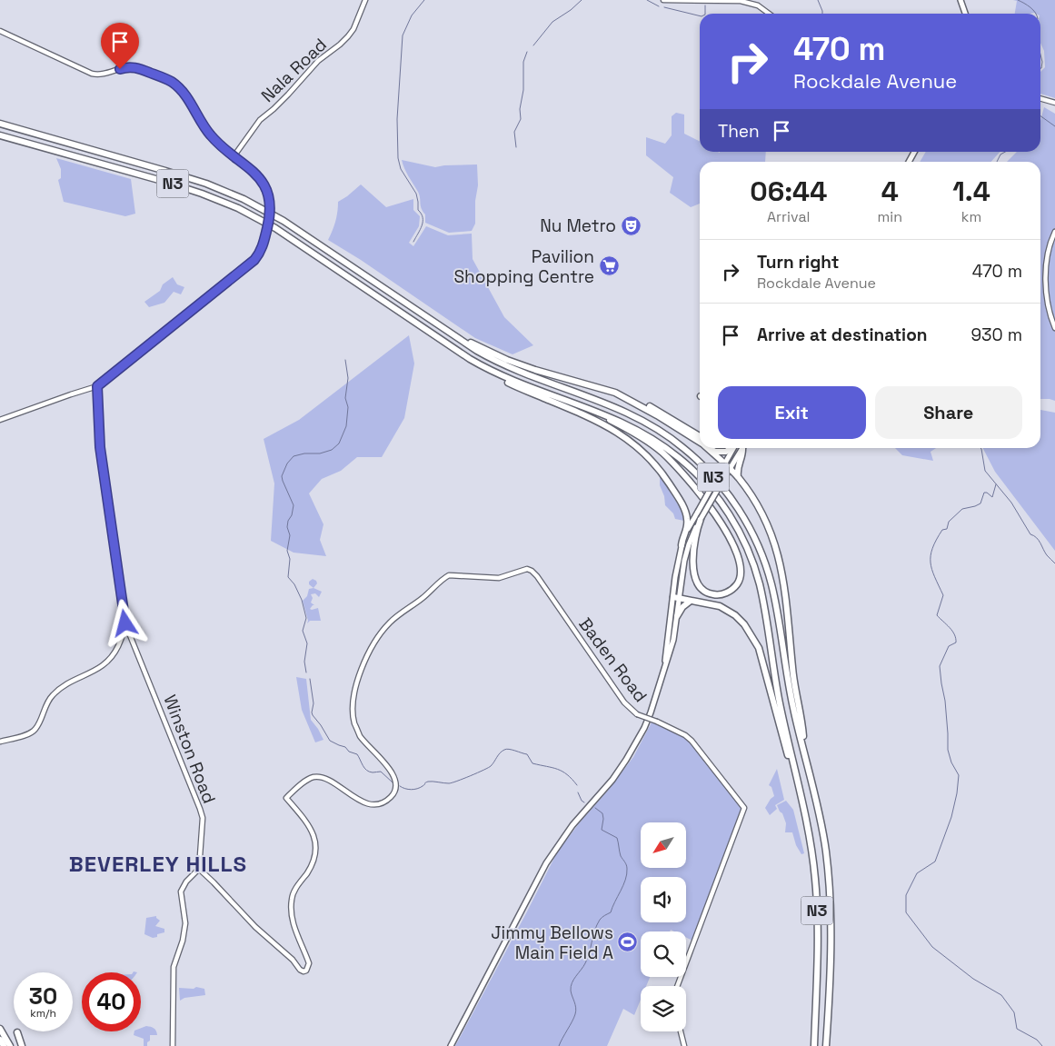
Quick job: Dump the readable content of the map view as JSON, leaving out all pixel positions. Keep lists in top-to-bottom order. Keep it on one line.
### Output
{"streets":{"highway":["N3"],"street":["Nala Road","Baden Road","Winston Road"]},"crossings":[["Baden Road","Winston Road"]],"districts":["BEVERLEY HILLS"],"places":{"theatre":["Nu Metro"],"supermarket":["Pavilion Shopping Centre"],"sports":["Jimmy Bellows Main Field A"]},"north":"bottom left","page":{"turn":["470 m","Rockdale Avenue"],"then":"Then","eta":["06:44","Arrival","4","min","1.4","km"],"list":[{"name":"Turn right","note":"Rockdale Avenue","value":"470 m"},{"name":"Arrive at destination","value":"930 m"}],"buttons":["Exit","Share"],"speed":"30 km/h","limit":"40"}}
